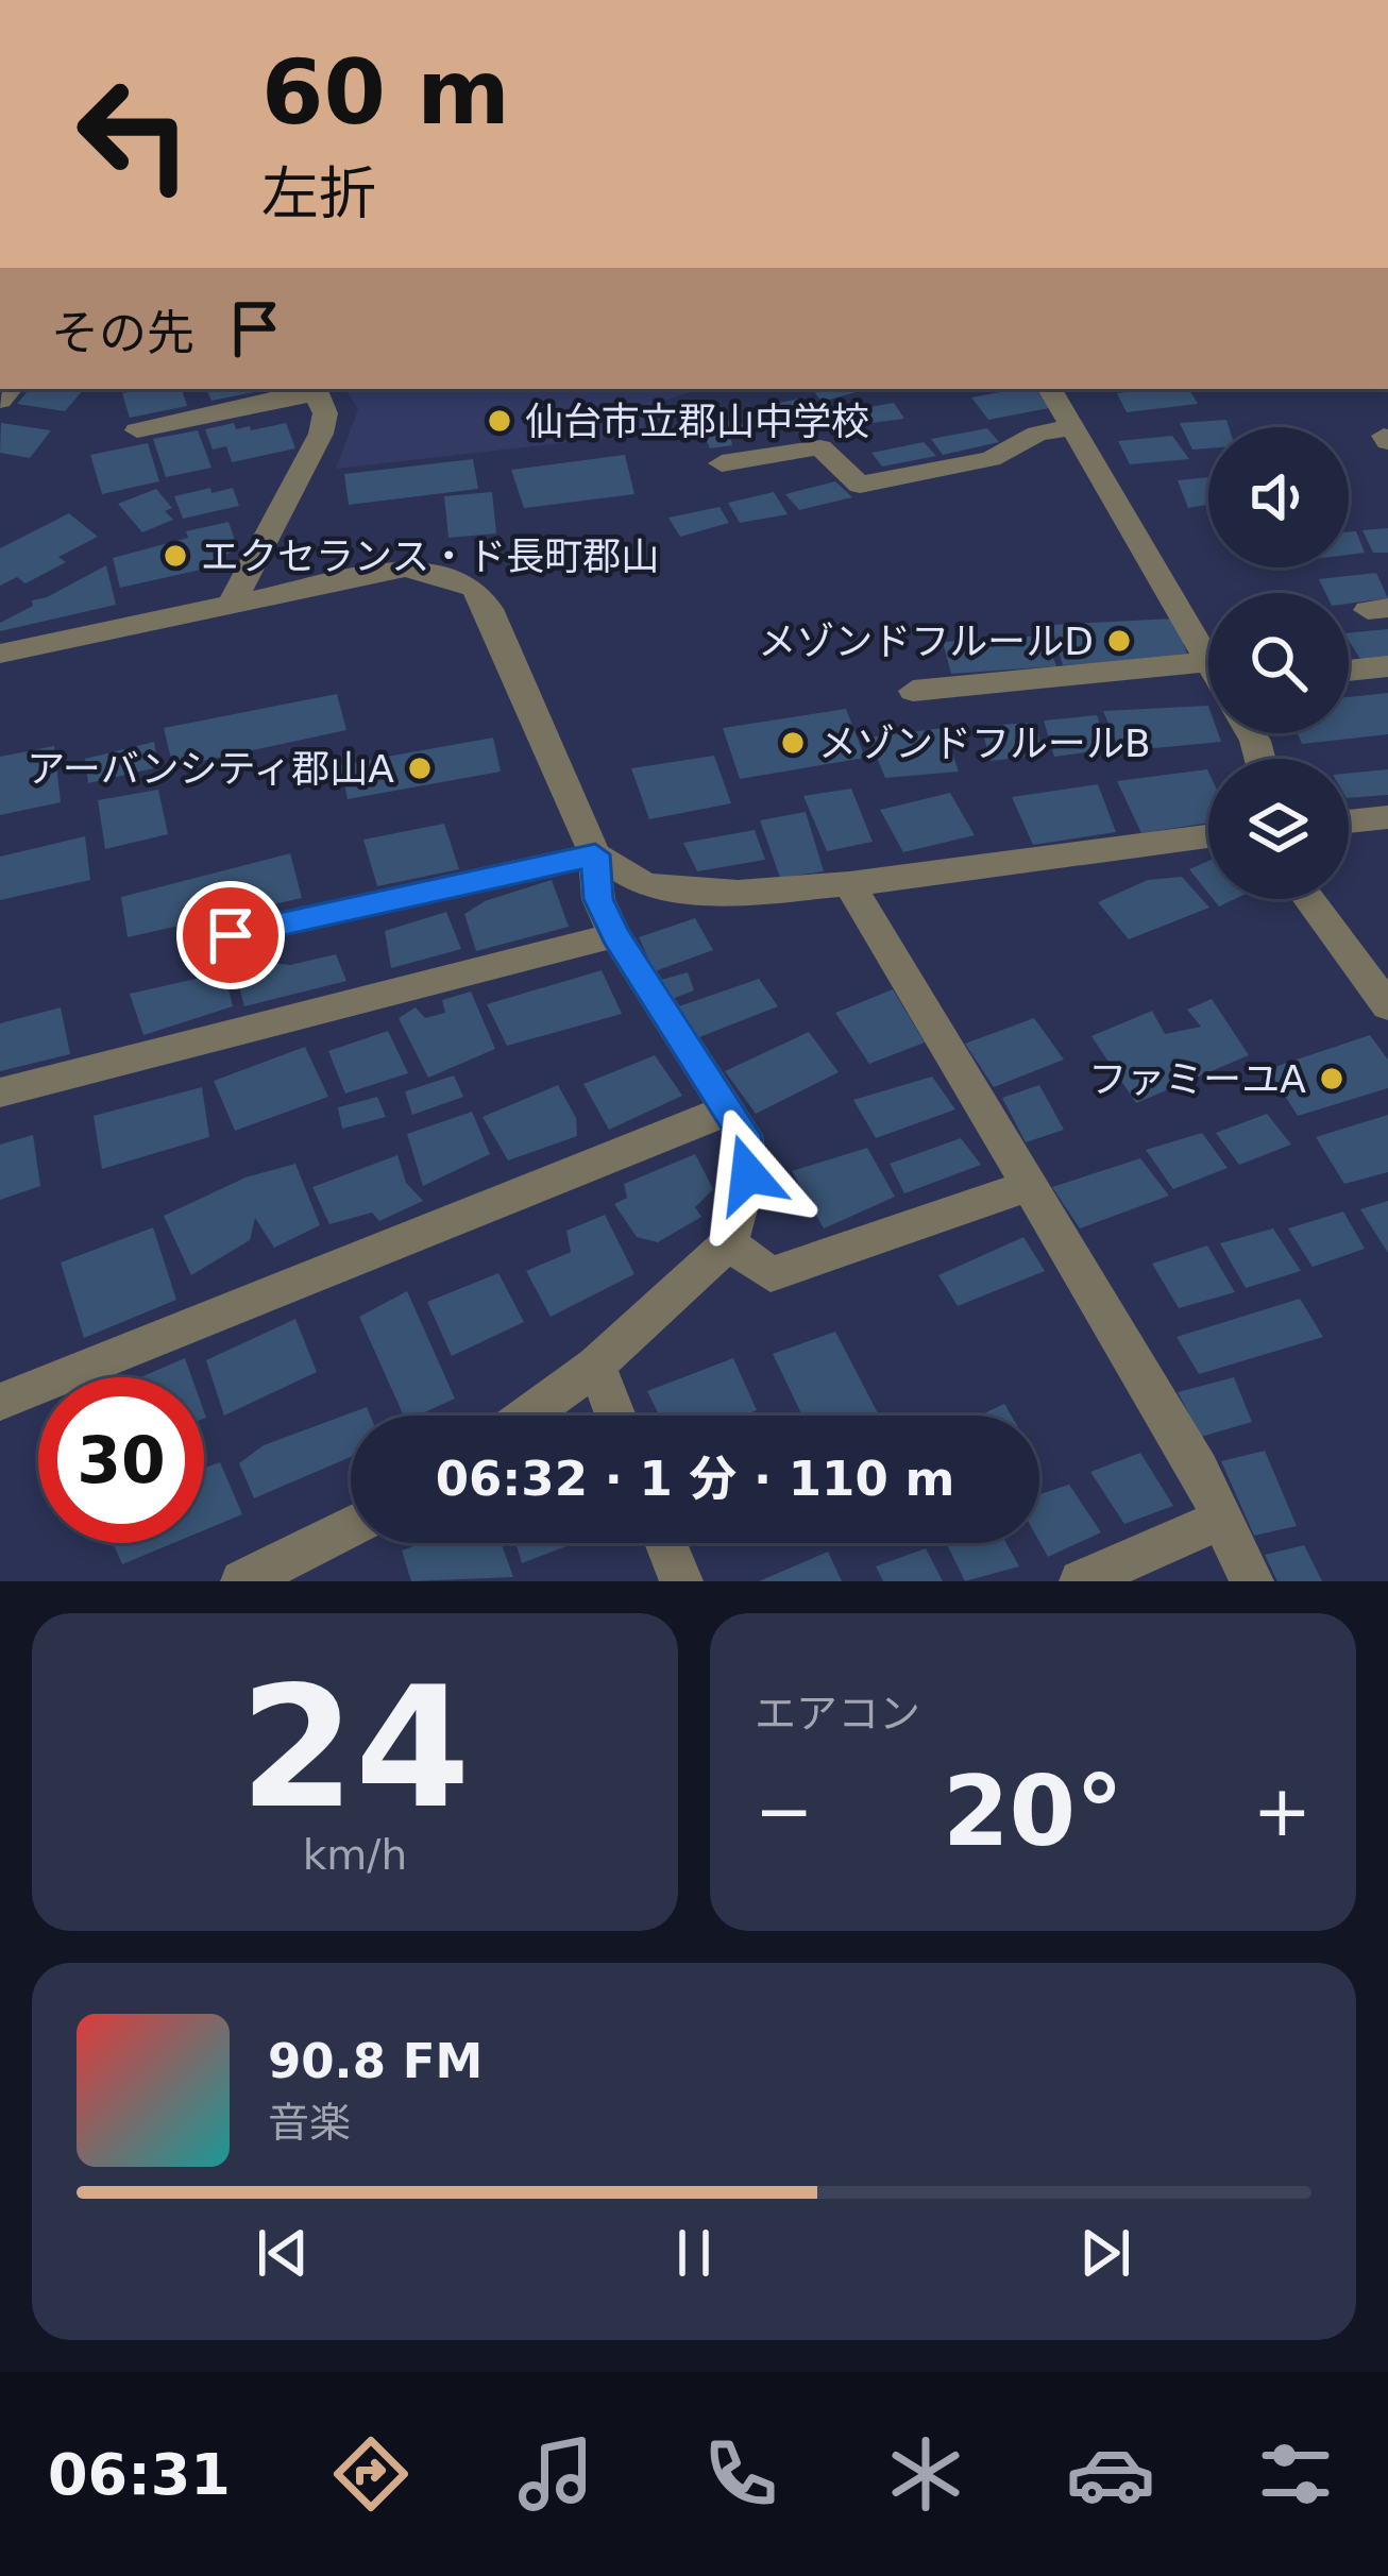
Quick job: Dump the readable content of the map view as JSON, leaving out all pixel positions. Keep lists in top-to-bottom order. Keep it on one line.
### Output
{"places":["仙台市立郡山中学校","エクセランス・ド長町郡山","メゾンドフルールD","メゾンドフルールB","アーバンシティ郡山A","ファミーユA"],"page":{"turn":["60 m","左折"],"then":"その先","limit":"30","trip":"06:32 · 1 分 · 110 m","tile":[["24","km/h"],"エアコン"],"heat":["−","20°","+"],"song":["90.8 FM","音楽"],"tabs":"06:31"}}
